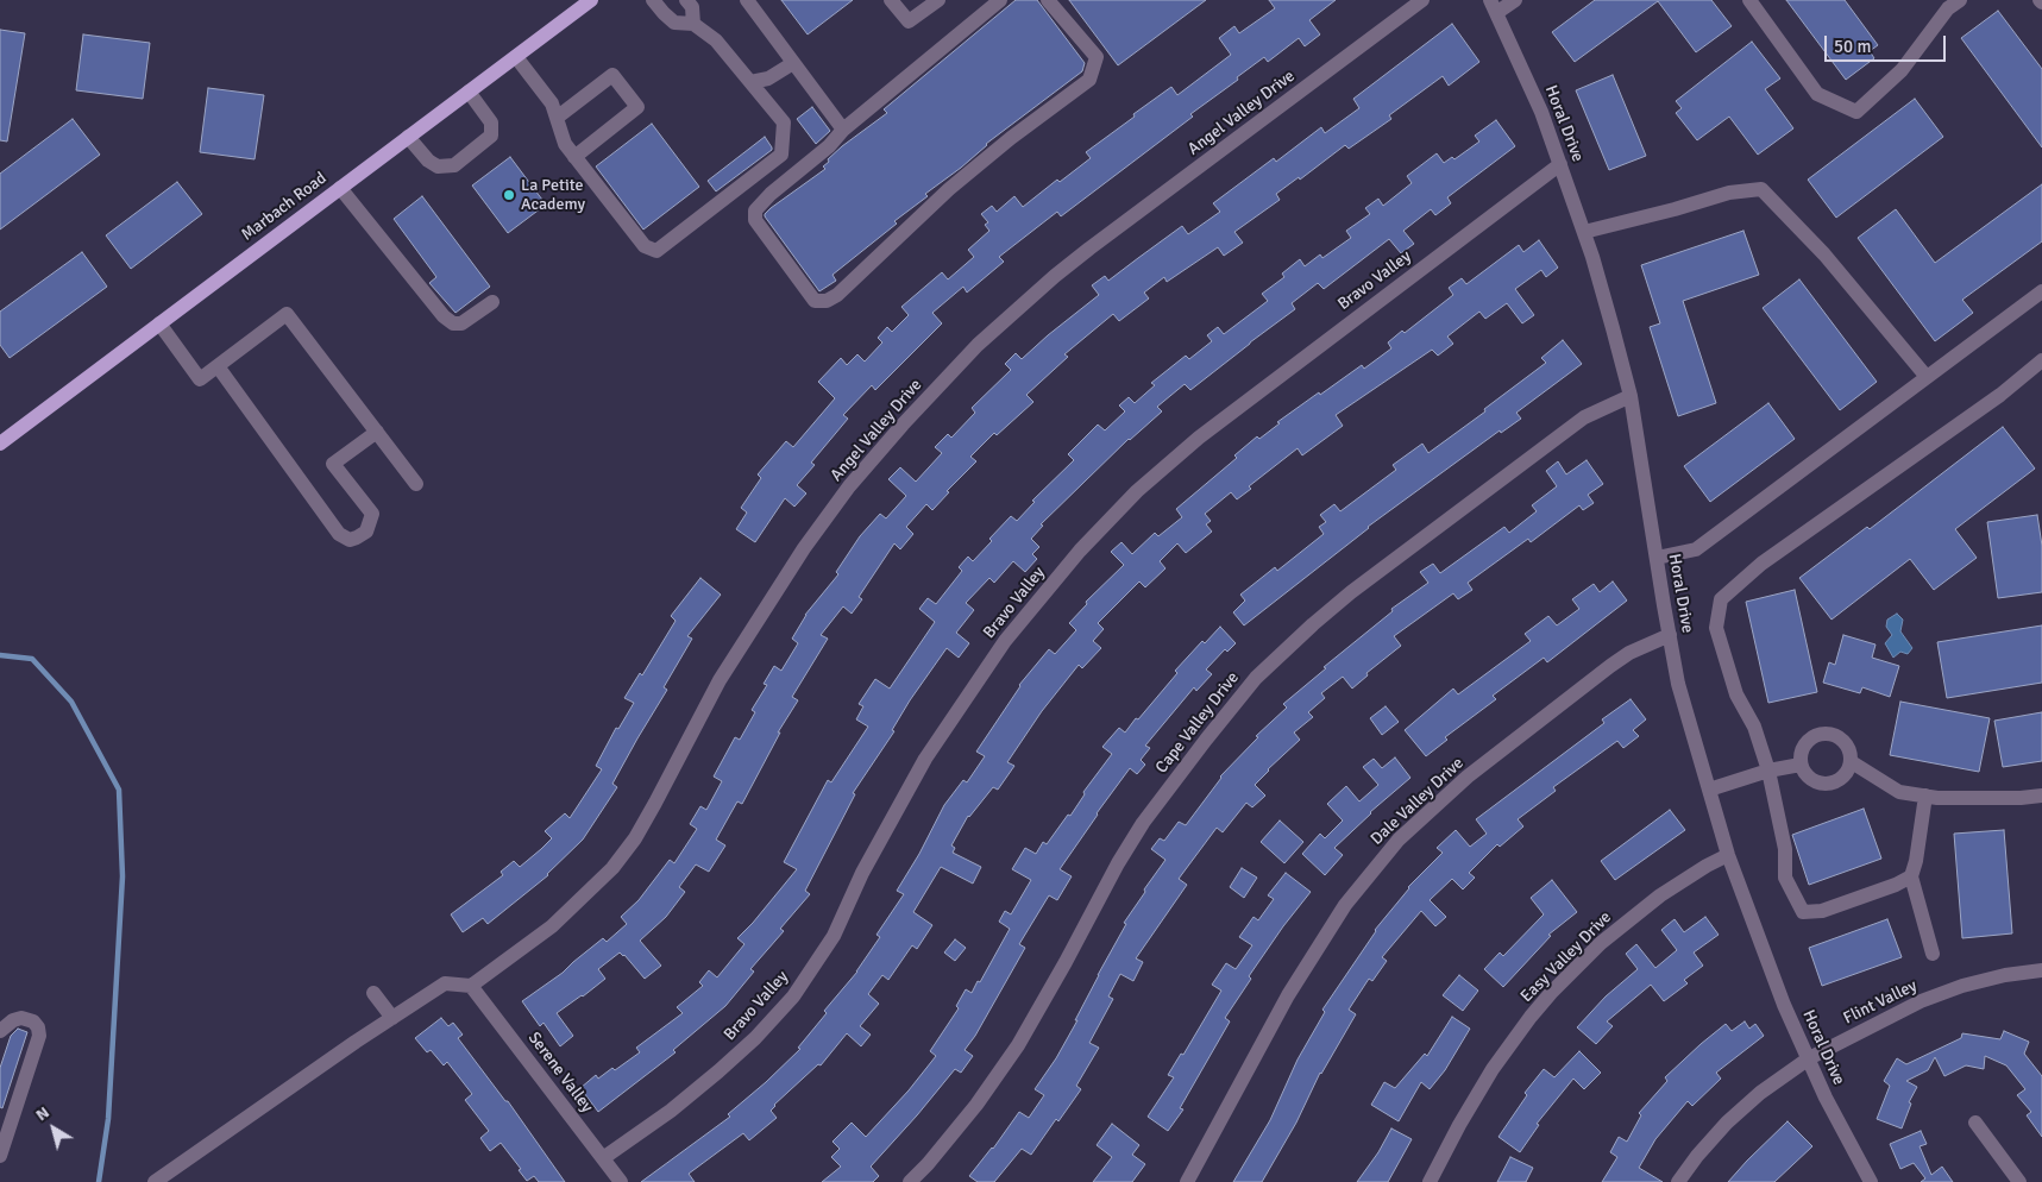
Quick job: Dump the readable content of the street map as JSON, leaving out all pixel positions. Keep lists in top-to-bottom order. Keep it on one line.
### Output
{"streets":{"main road":["Marbach Road"],"street":["Angel Valley Drive","Horal Drive","Bravo Valley","Cape Valley Drive","Dale Valley Drive","Easy Valley Drive","Flint Valley","Serene Valley"]},"crossings":[["Angel Valley Drive","Serene Valley"],["Horal Drive","Bravo Valley"],["Horal Drive","Cape Valley Drive"],["Horal Drive","Dale Valley Drive"],["Horal Drive","Easy Valley Drive"],["Horal Drive","Flint Valley"],["Bravo Valley","Serene Valley"]],"places":["La Petite Academy"],"scale_bar":"50 m","north":"top left"}
